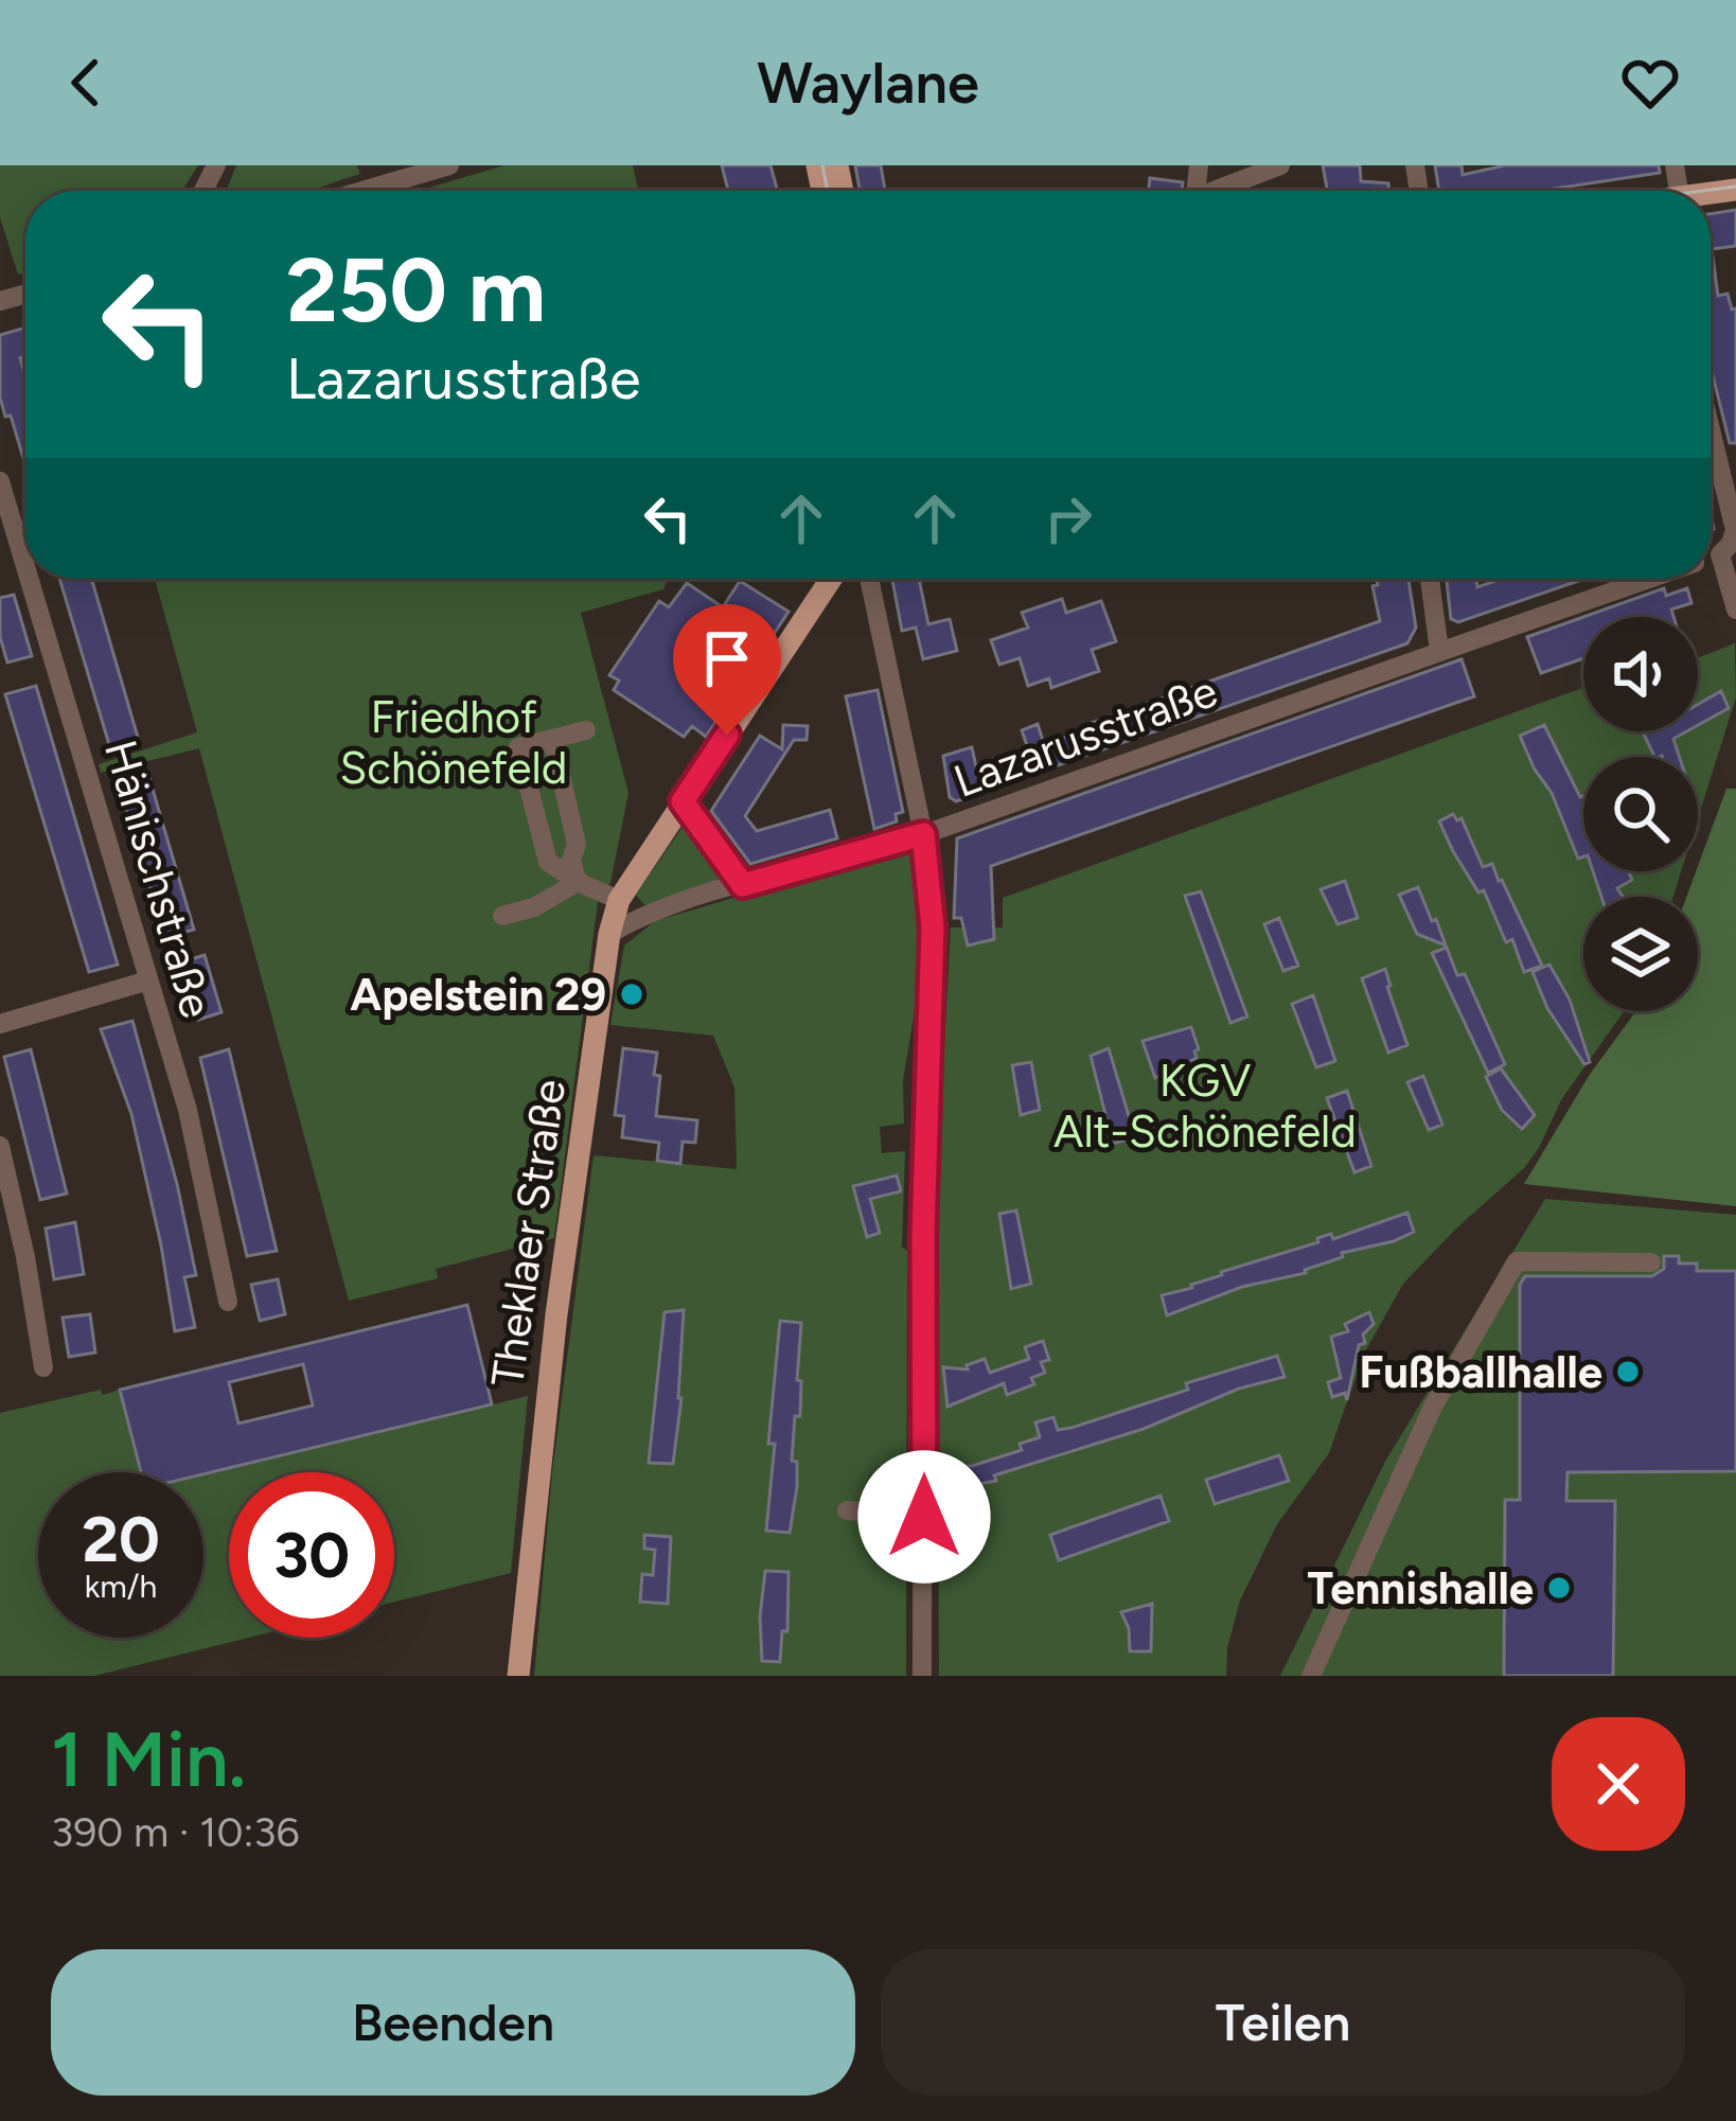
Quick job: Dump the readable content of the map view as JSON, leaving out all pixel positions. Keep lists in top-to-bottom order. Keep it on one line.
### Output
{"streets":{"main road":["Theklaer Straße"],"street":["Lazarusstraße","Hänischstraße"]},"crossings":[["Lazarusstraße","Theklaer Straße"]],"parks":["Friedhof Schönefeld","KGV Alt-Schönefeld"],"places":["Apelstein 29","Fußballhalle","Tennishalle"],"page":{"header":"Waylane","turn":["250 m","Lazarusstraße"],"speed":"20 km/h","limit":"30","heading":["1 Min.","390 m · 10:36"],"buttons":["Beenden","Teilen"]}}
